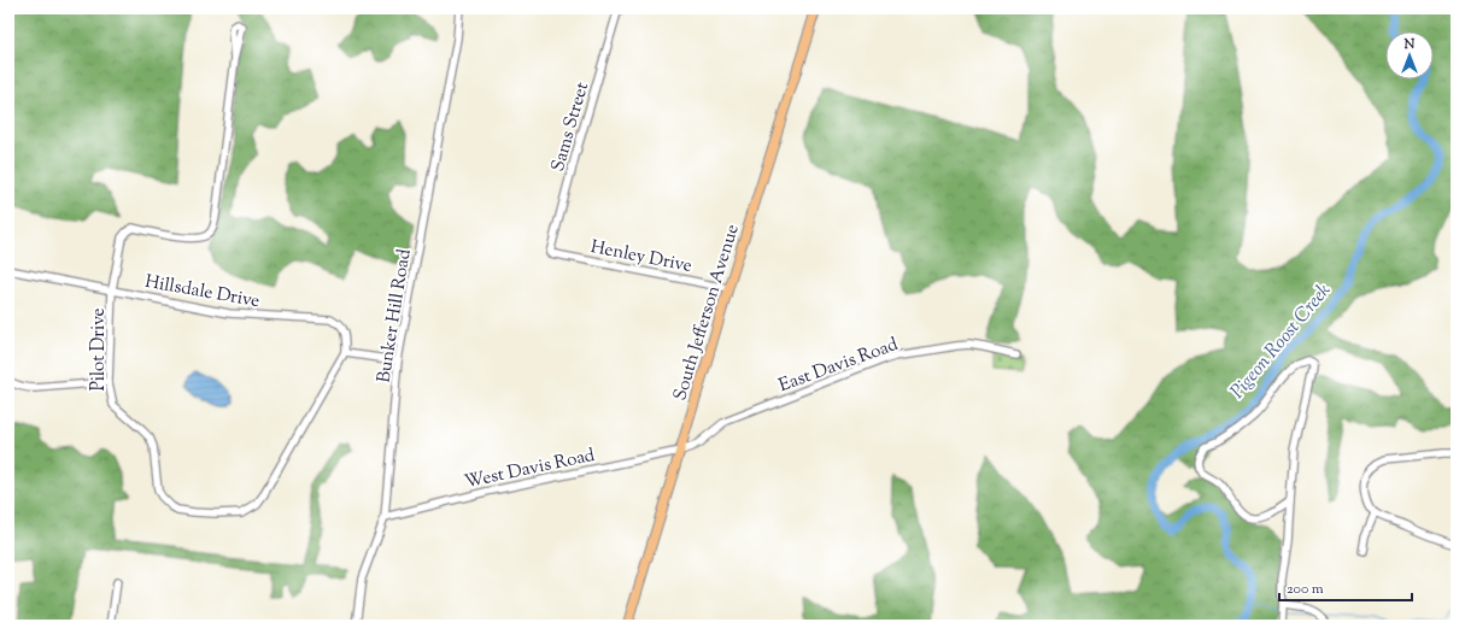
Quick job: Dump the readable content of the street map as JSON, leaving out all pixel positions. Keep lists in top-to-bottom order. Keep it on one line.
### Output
{"streets":{"main road":["South Jefferson Avenue"],"street":["Sams Street","Henley Drive","Hillsdale Drive","Bunker Hill Road","Pilot Drive","East Davis Road","West Davis Road"]},"crossings":[["Sams Street","Henley Drive"],["Henley Drive","South Jefferson Avenue"],["Hillsdale Drive","Pilot Drive"],["South Jefferson Avenue","East Davis Road"],["South Jefferson Avenue","West Davis Road"],["Bunker Hill Road","West Davis Road"],["East Davis Road","West Davis Road"]],"water":["Pigeon Roost Creek"],"scale_bar":"200 m","north":"top"}
